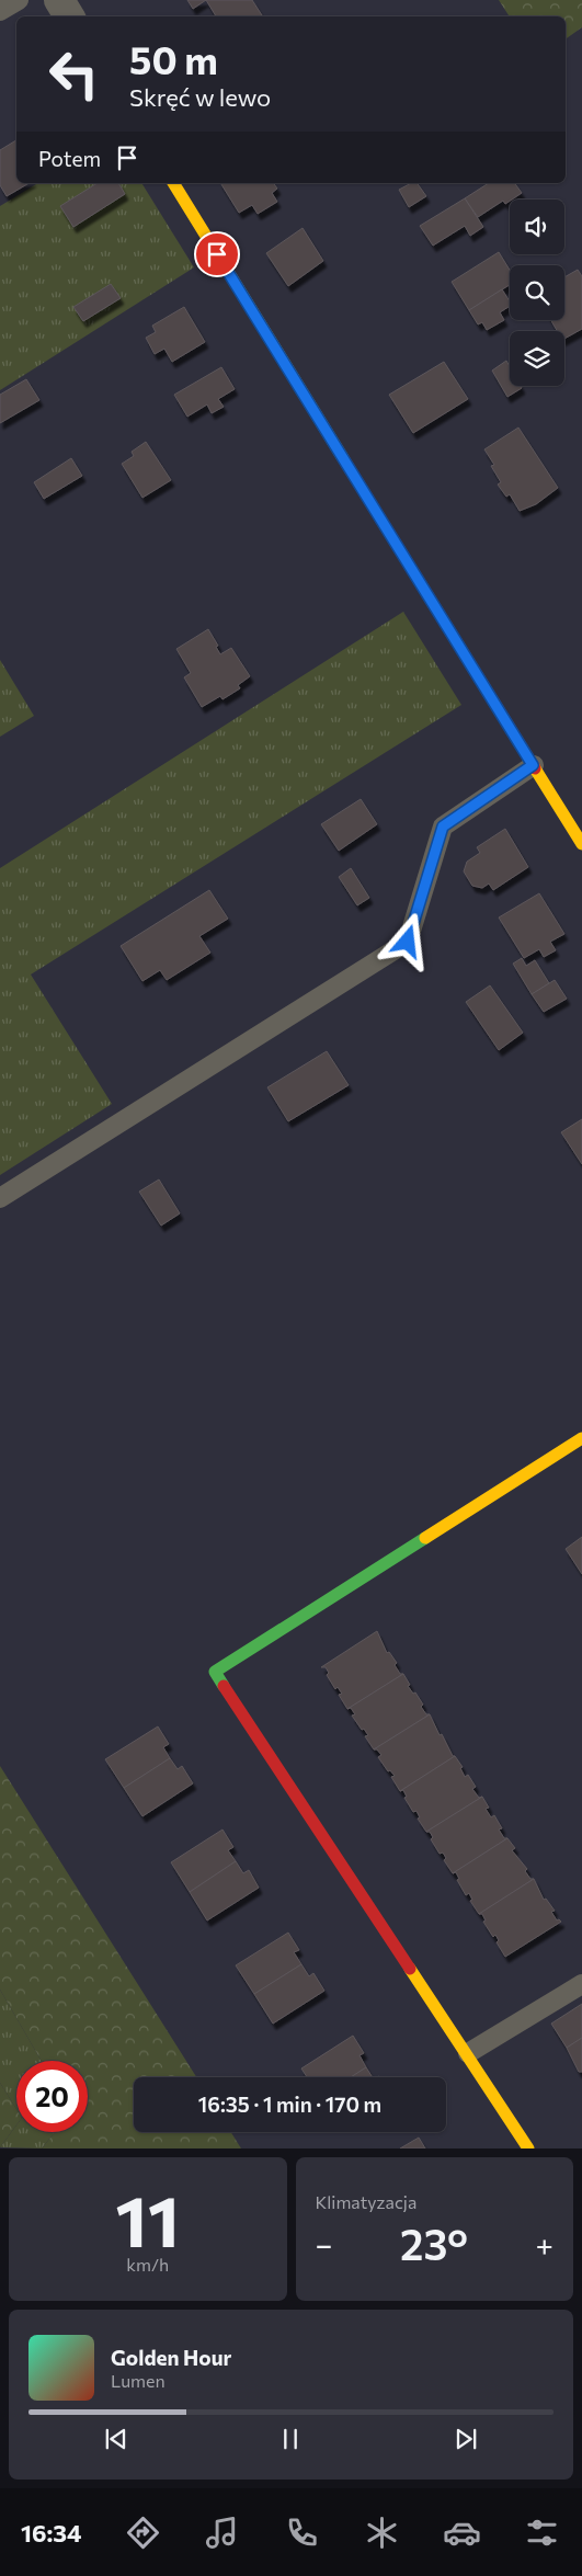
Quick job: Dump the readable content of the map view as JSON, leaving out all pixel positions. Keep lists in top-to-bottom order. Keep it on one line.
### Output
{"page":{"turn":["50 m","Skręć w lewo"],"then":"Potem","limit":"20","trip":"16:35 · 1 min · 170 m","tile":[["11","km/h"],"Klimatyzacja"],"heat":["−","23°","+"],"song":["Golden Hour","Lumen"],"tabs":"16:34"}}
